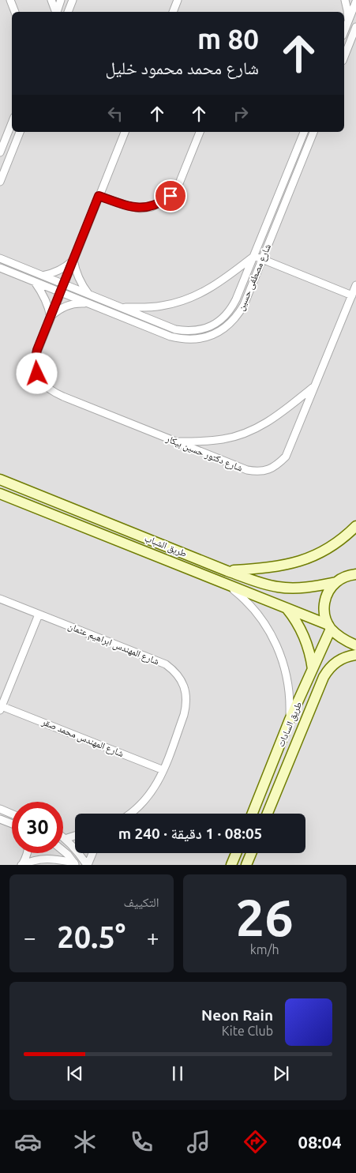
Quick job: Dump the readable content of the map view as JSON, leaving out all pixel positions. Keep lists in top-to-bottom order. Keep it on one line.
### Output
{"streets":{"main road":["طريق الشباب","طريق السادات"],"street":["شارع مصطفى حسين","شارع دكتور حسين بيكار","شارع المهندس ابراهيم عثمان","شارع المهندس محمد صقر"]},"crossings":[["شارع مصطفى حسين","شارع دكتور حسين بيكار"],["طريق الشباب","طريق السادات"],["شارع المهندس ابراهيم عثمان","شارع المهندس محمد صقر"]],"page":{"turn":["80 m","شارع محمد محمود خليل"],"limit":"30","trip":"08:05 · 1 دقيقة · 240 m","tile":[["26","km/h"],"التكييف"],"heat":["−","20.5°","+"],"song":["Neon Rain","Kite Club"],"tabs":"08:04"}}
